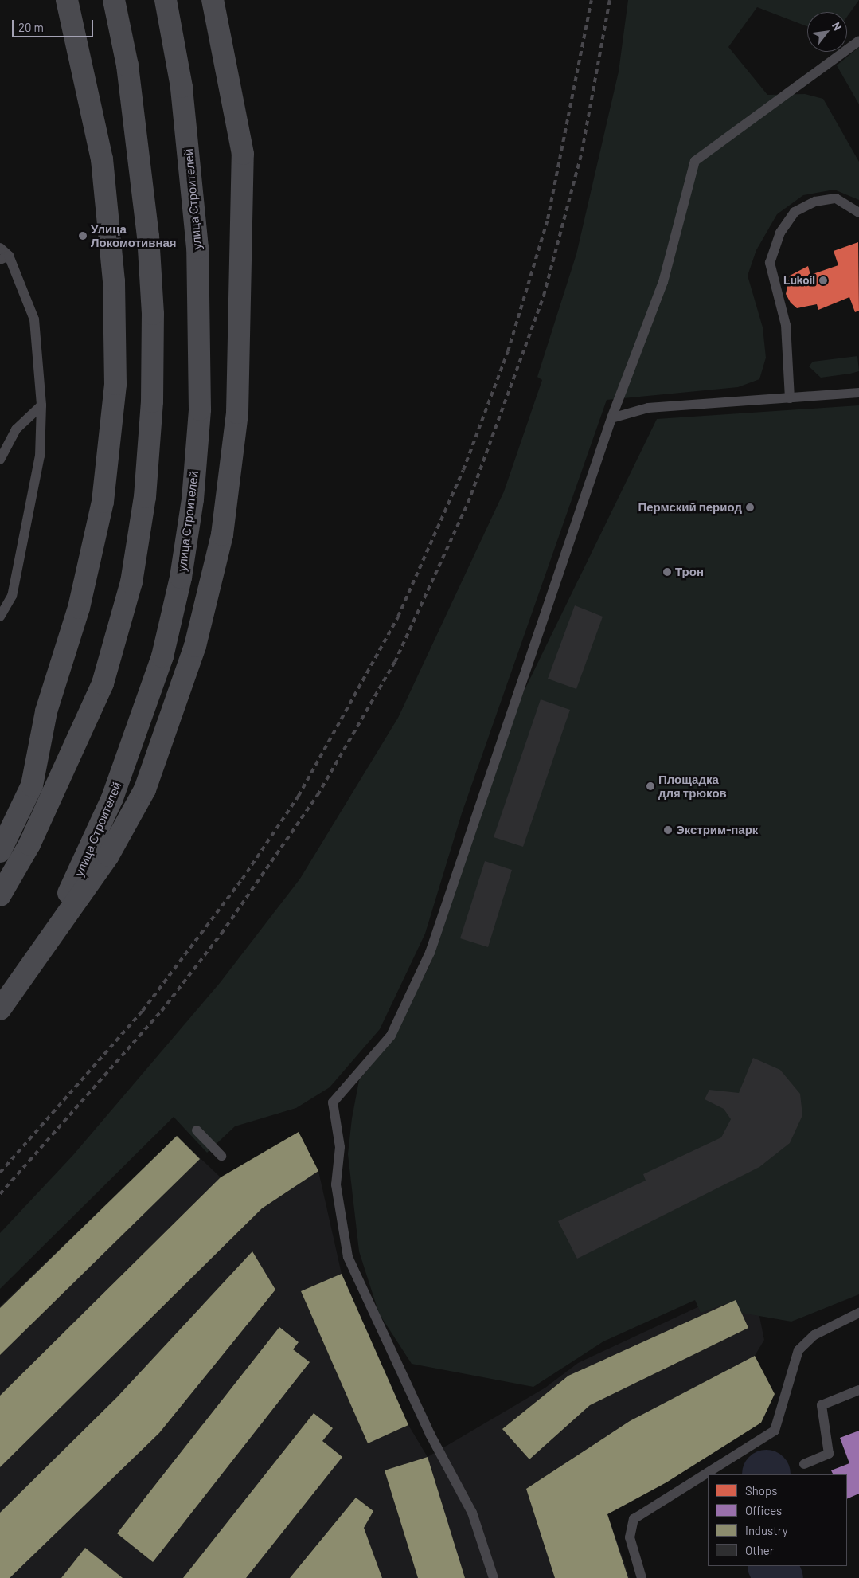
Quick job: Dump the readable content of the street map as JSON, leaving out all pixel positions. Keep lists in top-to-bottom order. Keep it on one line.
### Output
{"streets":{"main road":["улица Строителей"]},"places":["Улица Локомотивная","Lukoil","Пермский период","Трон","Площадка для трюков","Экстрим-парк"],"legend":["Shops","Offices","Industry","Other"],"scale_bar":"20 m","north":"top right"}
